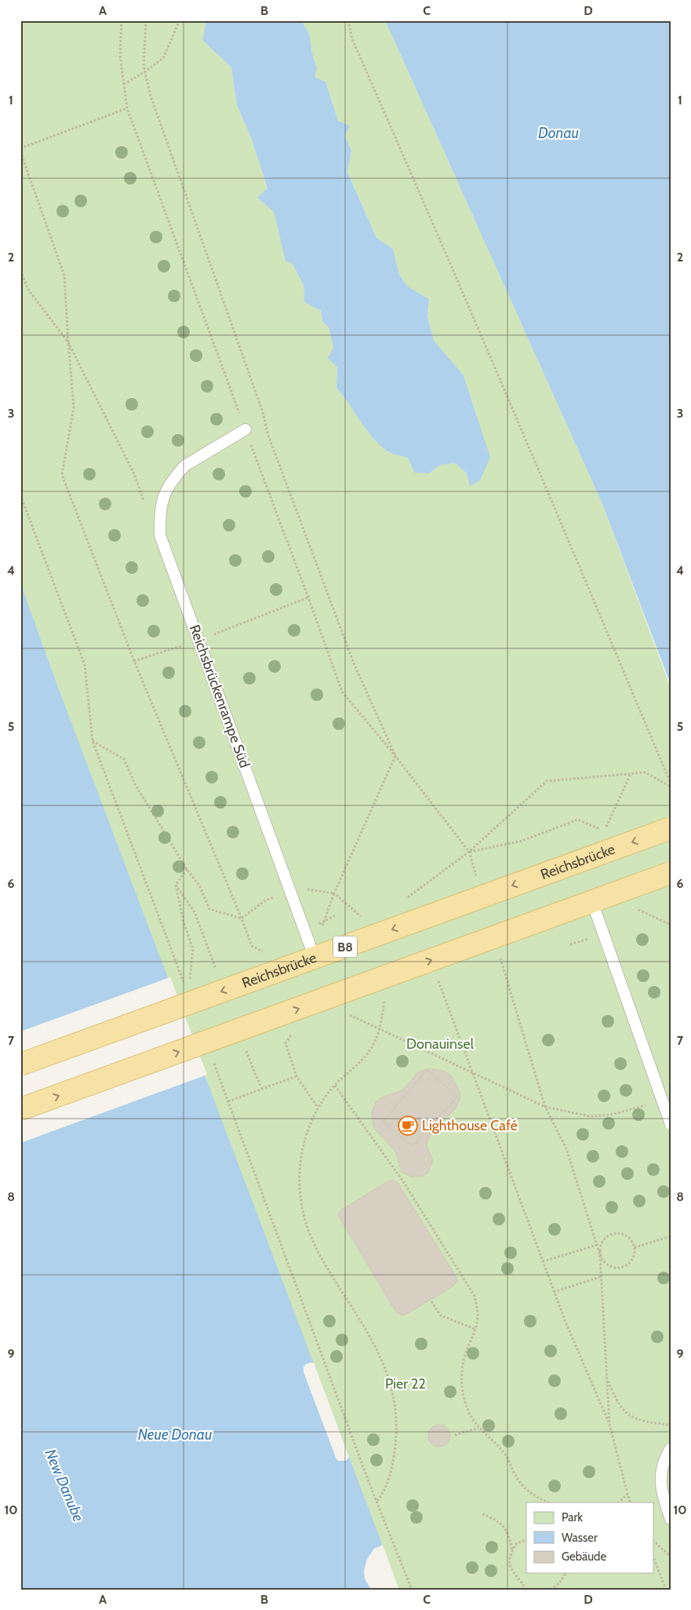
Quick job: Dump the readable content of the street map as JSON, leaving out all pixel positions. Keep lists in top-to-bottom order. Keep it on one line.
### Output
{"streets":{"main road":["Reichsbrücke","B8"],"lane":["Reichsbrückenrampe Süd"]},"crossings":[["Reichsbrückenrampe Süd","Reichsbrücke"]],"water":["Donau","Neue Donau","New Danube"],"parks":["Donauinsel","Pier 22"],"places":{"cafe":["Lighthouse Café"]},"legend":["Park","Wasser","Gebäude"],"grid":{"columns":["A","B","C","D"],"rows":["1","2","3","4","5","6","7","8","9","10"]}}
